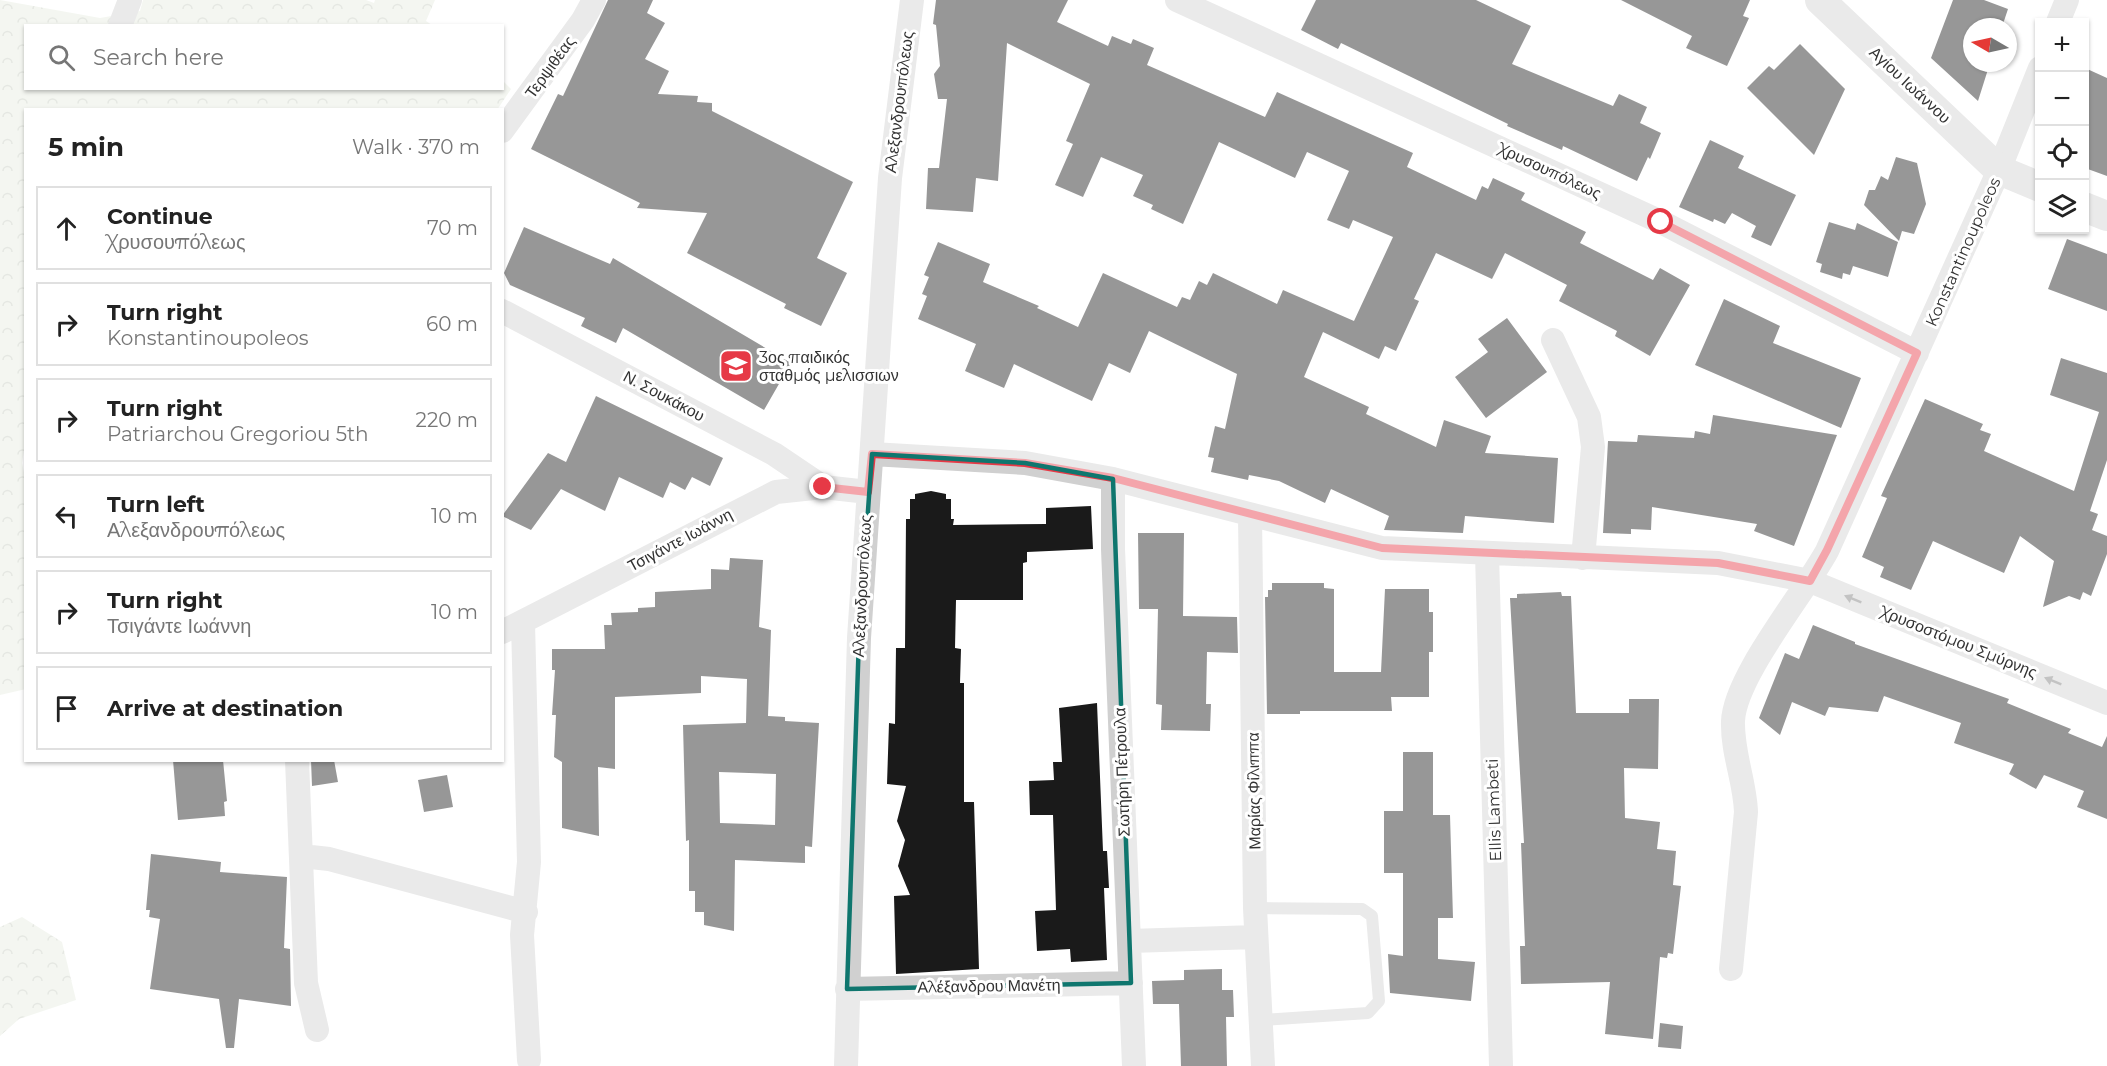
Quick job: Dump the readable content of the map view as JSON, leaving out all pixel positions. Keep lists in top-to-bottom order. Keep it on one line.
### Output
{"streets":{"street":["Τερψιθέας","Αγίου Ιωάννου","Αλεξανδρουπόλεως","Χρυσουπόλεως","Konstantinoupoleos","Ν. Σουκάκου","Τσιγάντε Ιωάννη","Χρυσοστόμου Σμύρνης","Σωτήρη Πέτρουλα","Μαρίας Φίλιππα","Ellis Lambeti","Αλέξανδρου Μανέτη"]},"crossings":[["Αγίου Ιωάννου","Konstantinoupoleos"],["Αλεξανδρουπόλεως","Τσιγάντε Ιωάννη"],["Αλεξανδρουπόλεως","Χρυσοστόμου Σμύρνης"],["Αλεξανδρουπόλεως","Αλέξανδρου Μανέτη"],["Χρυσουπόλεως","Konstantinoupoleos"],["Konstantinoupoleos","Χρυσοστόμου Σμύρνης"],["Ν. Σουκάκου","Τσιγάντε Ιωάννη"],["Χρυσοστόμου Σμύρνης","Σωτήρη Πέτρουλα"],["Χρυσοστόμου Σμύρνης","Μαρίας Φίλιππα"],["Χρυσοστόμου Σμύρνης","Ellis Lambeti"],["Σωτήρη Πέτρουλα","Αλέξανδρου Μανέτη"]],"places":{"school or university":["3ος παιδικός σταθμός μελισσιων"]},"north":"left","page":{"map_buttons":["+","−"],"search":"Search here","heading":["5 min","Walk · 370 m"],"list":[["Continue","Χρυσουπόλεως","70 m"],["Turn right","Konstantinoupoleos","60 m"],["Turn right","Patriarchou Gregoriou 5th","220 m"],["Turn left","Αλεξανδρουπόλεως","10 m"],["Turn right","Τσιγάντε Ιωάννη","10 m"],"Arrive at destination"]}}
